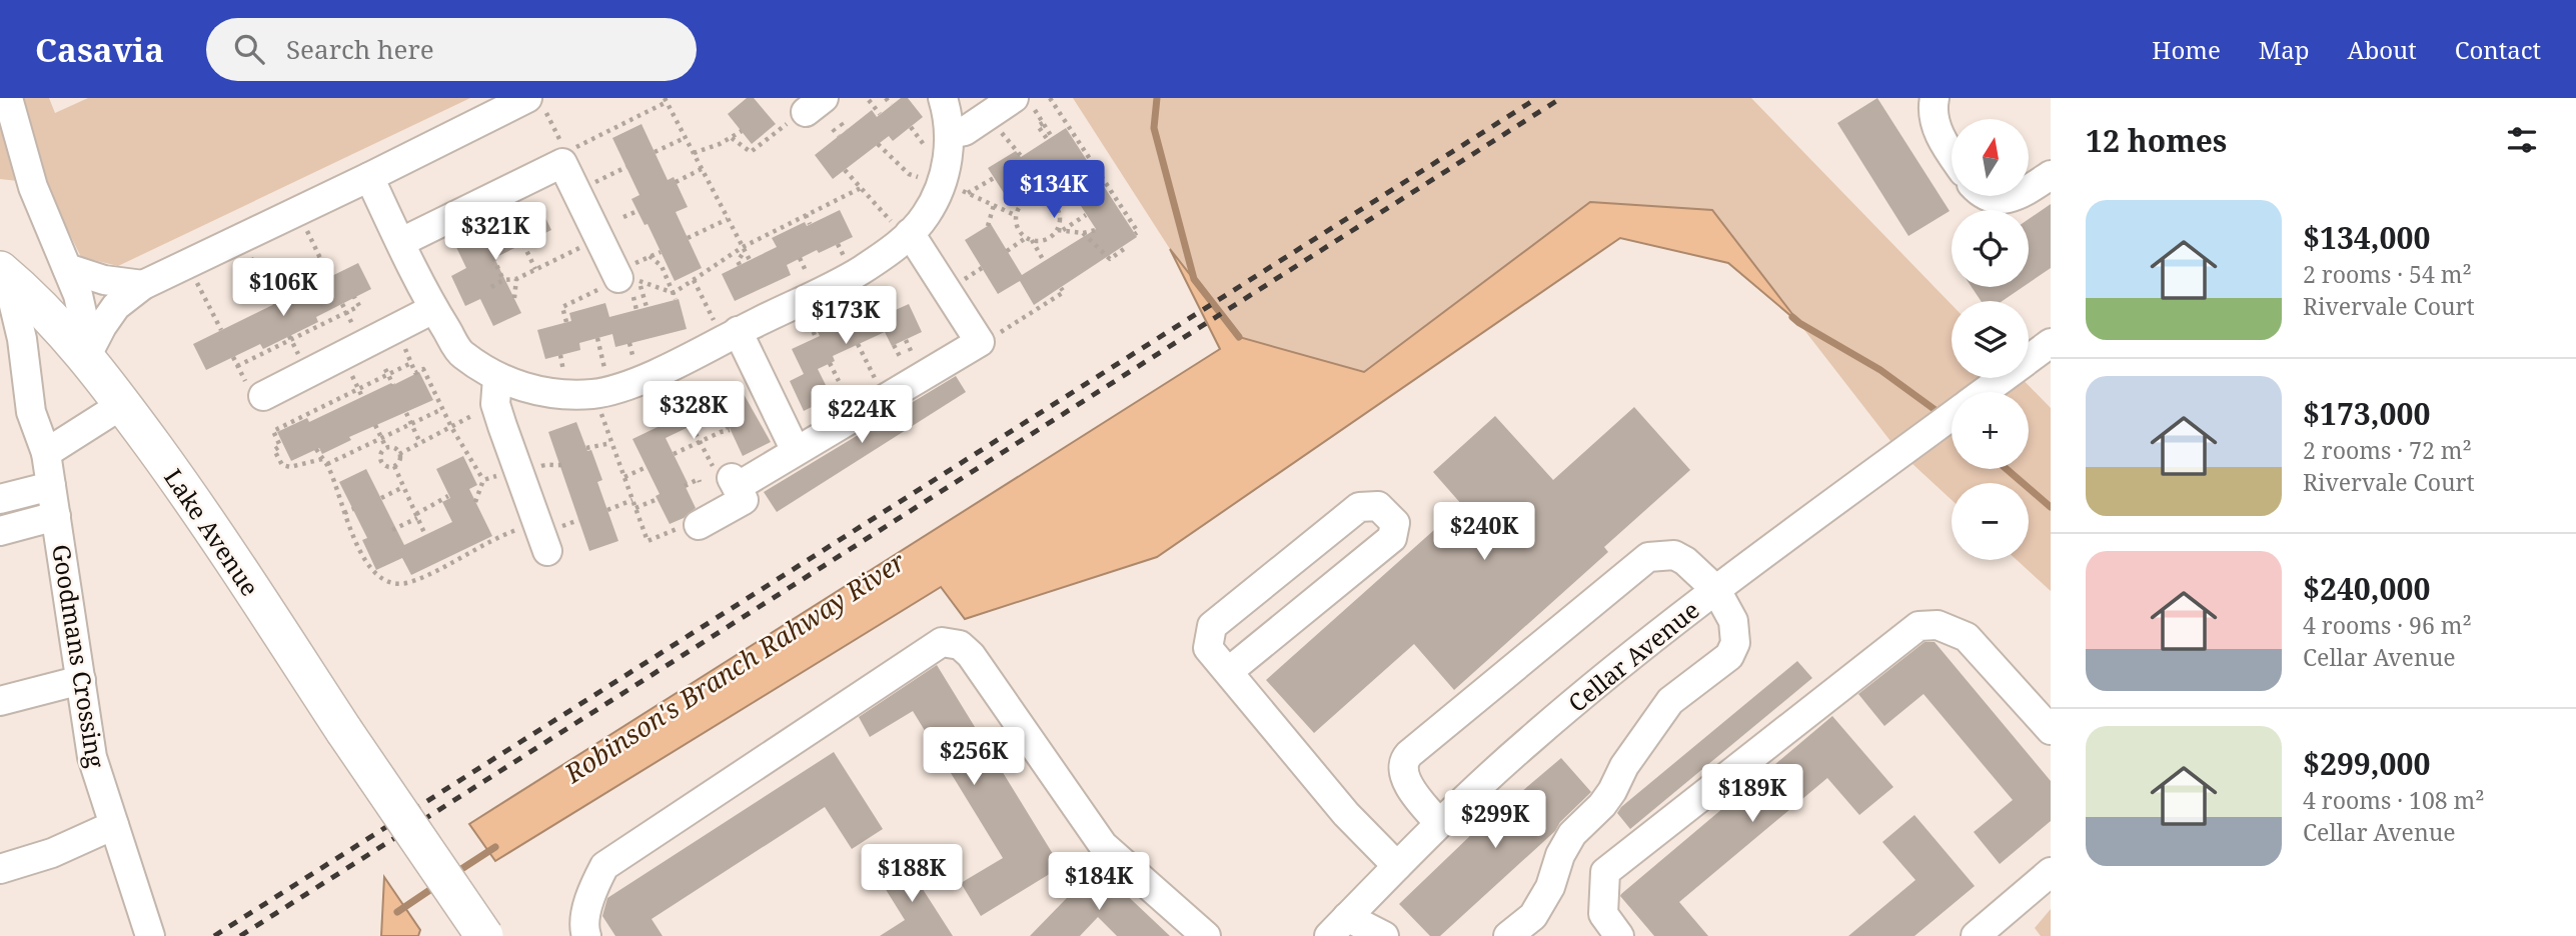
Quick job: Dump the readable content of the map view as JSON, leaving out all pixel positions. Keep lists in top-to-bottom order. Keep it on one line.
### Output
{"streets":{"main road":["Lake Avenue"],"street":["Goodmans Crossing","Cellar Avenue"]},"crossings":[["Lake Avenue","Goodmans Crossing"]],"water":["Robinson's Branch Rahway River"],"north":"top","page":{"header":"Casavia","search":"Search here","nav":["Home","Map","About","Contact"],"heading":"12 homes","map_buttons":["+","−"],"price":["$134K","$321K","$106K","$173K","$328K","$224K","$240K","$256K","$189K","$299K","$188K","$184K"],"list":[{"name":"$134,000","note":"2 rooms · 54 m² · Rivervale Court"},{"name":"$173,000","note":"2 rooms · 72 m² · Rivervale Court"},{"name":"$240,000","note":"4 rooms · 96 m² · Cellar Avenue"},{"name":"$299,000","note":"4 rooms · 108 m² · Cellar Avenue"}]}}
